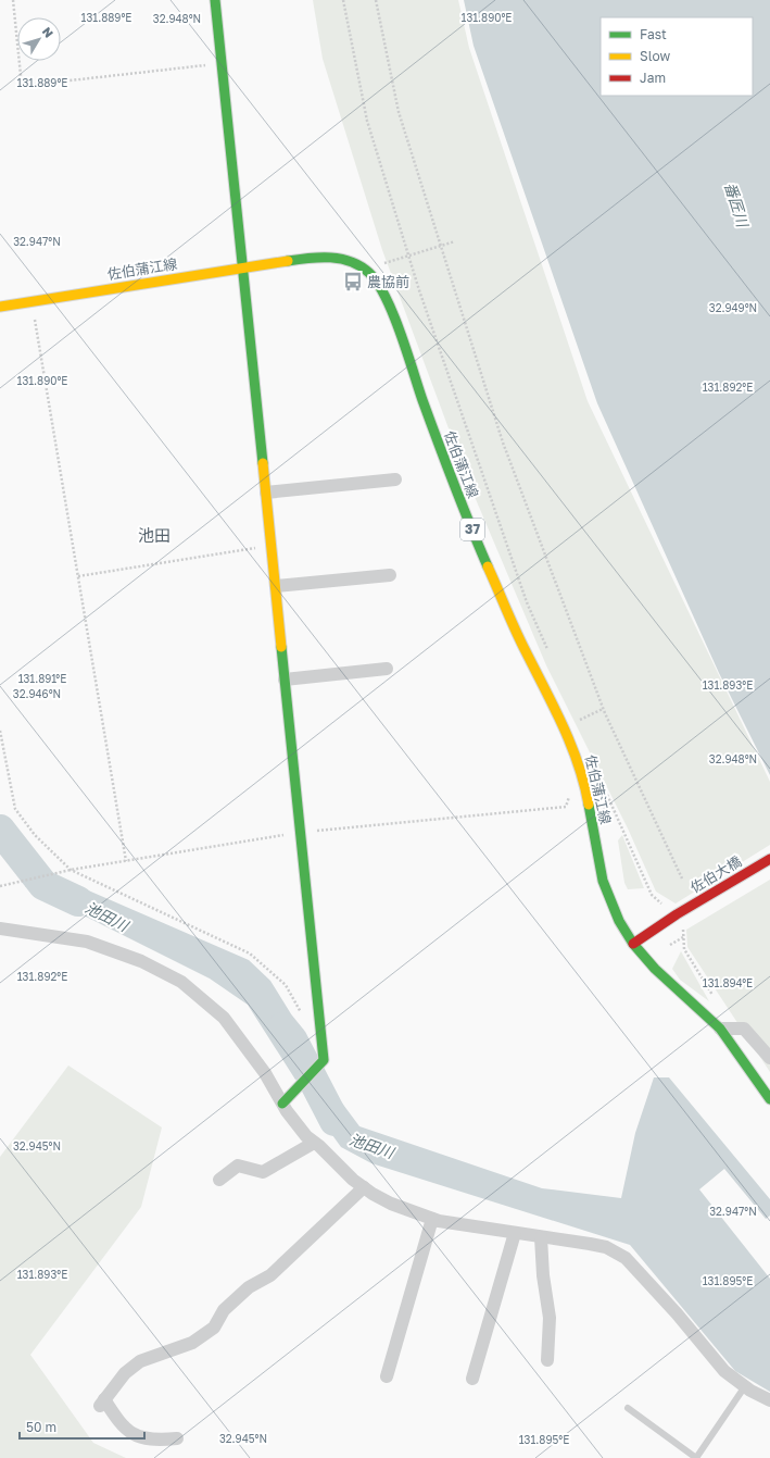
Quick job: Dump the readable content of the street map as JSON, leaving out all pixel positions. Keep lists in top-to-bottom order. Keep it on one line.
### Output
{"streets":{"main road":["佐伯蒲江線","37","佐伯大橋"]},"crossings":[["佐伯蒲江線","佐伯大橋"]],"districts":["池田"],"water":["番匠川","池田川"],"places":{"bus stop":["農協前"]},"legend":["Fast","Slow","Jam"],"scale_bar":"50 m","north":"top right","coordinates":["131.889°E","131.890°E","32.948°N","32.947°N","32.949°N","131.892°E","131.891°E","131.893°E","32.946°N","131.894°E","32.945°N","131.895°E"]}
